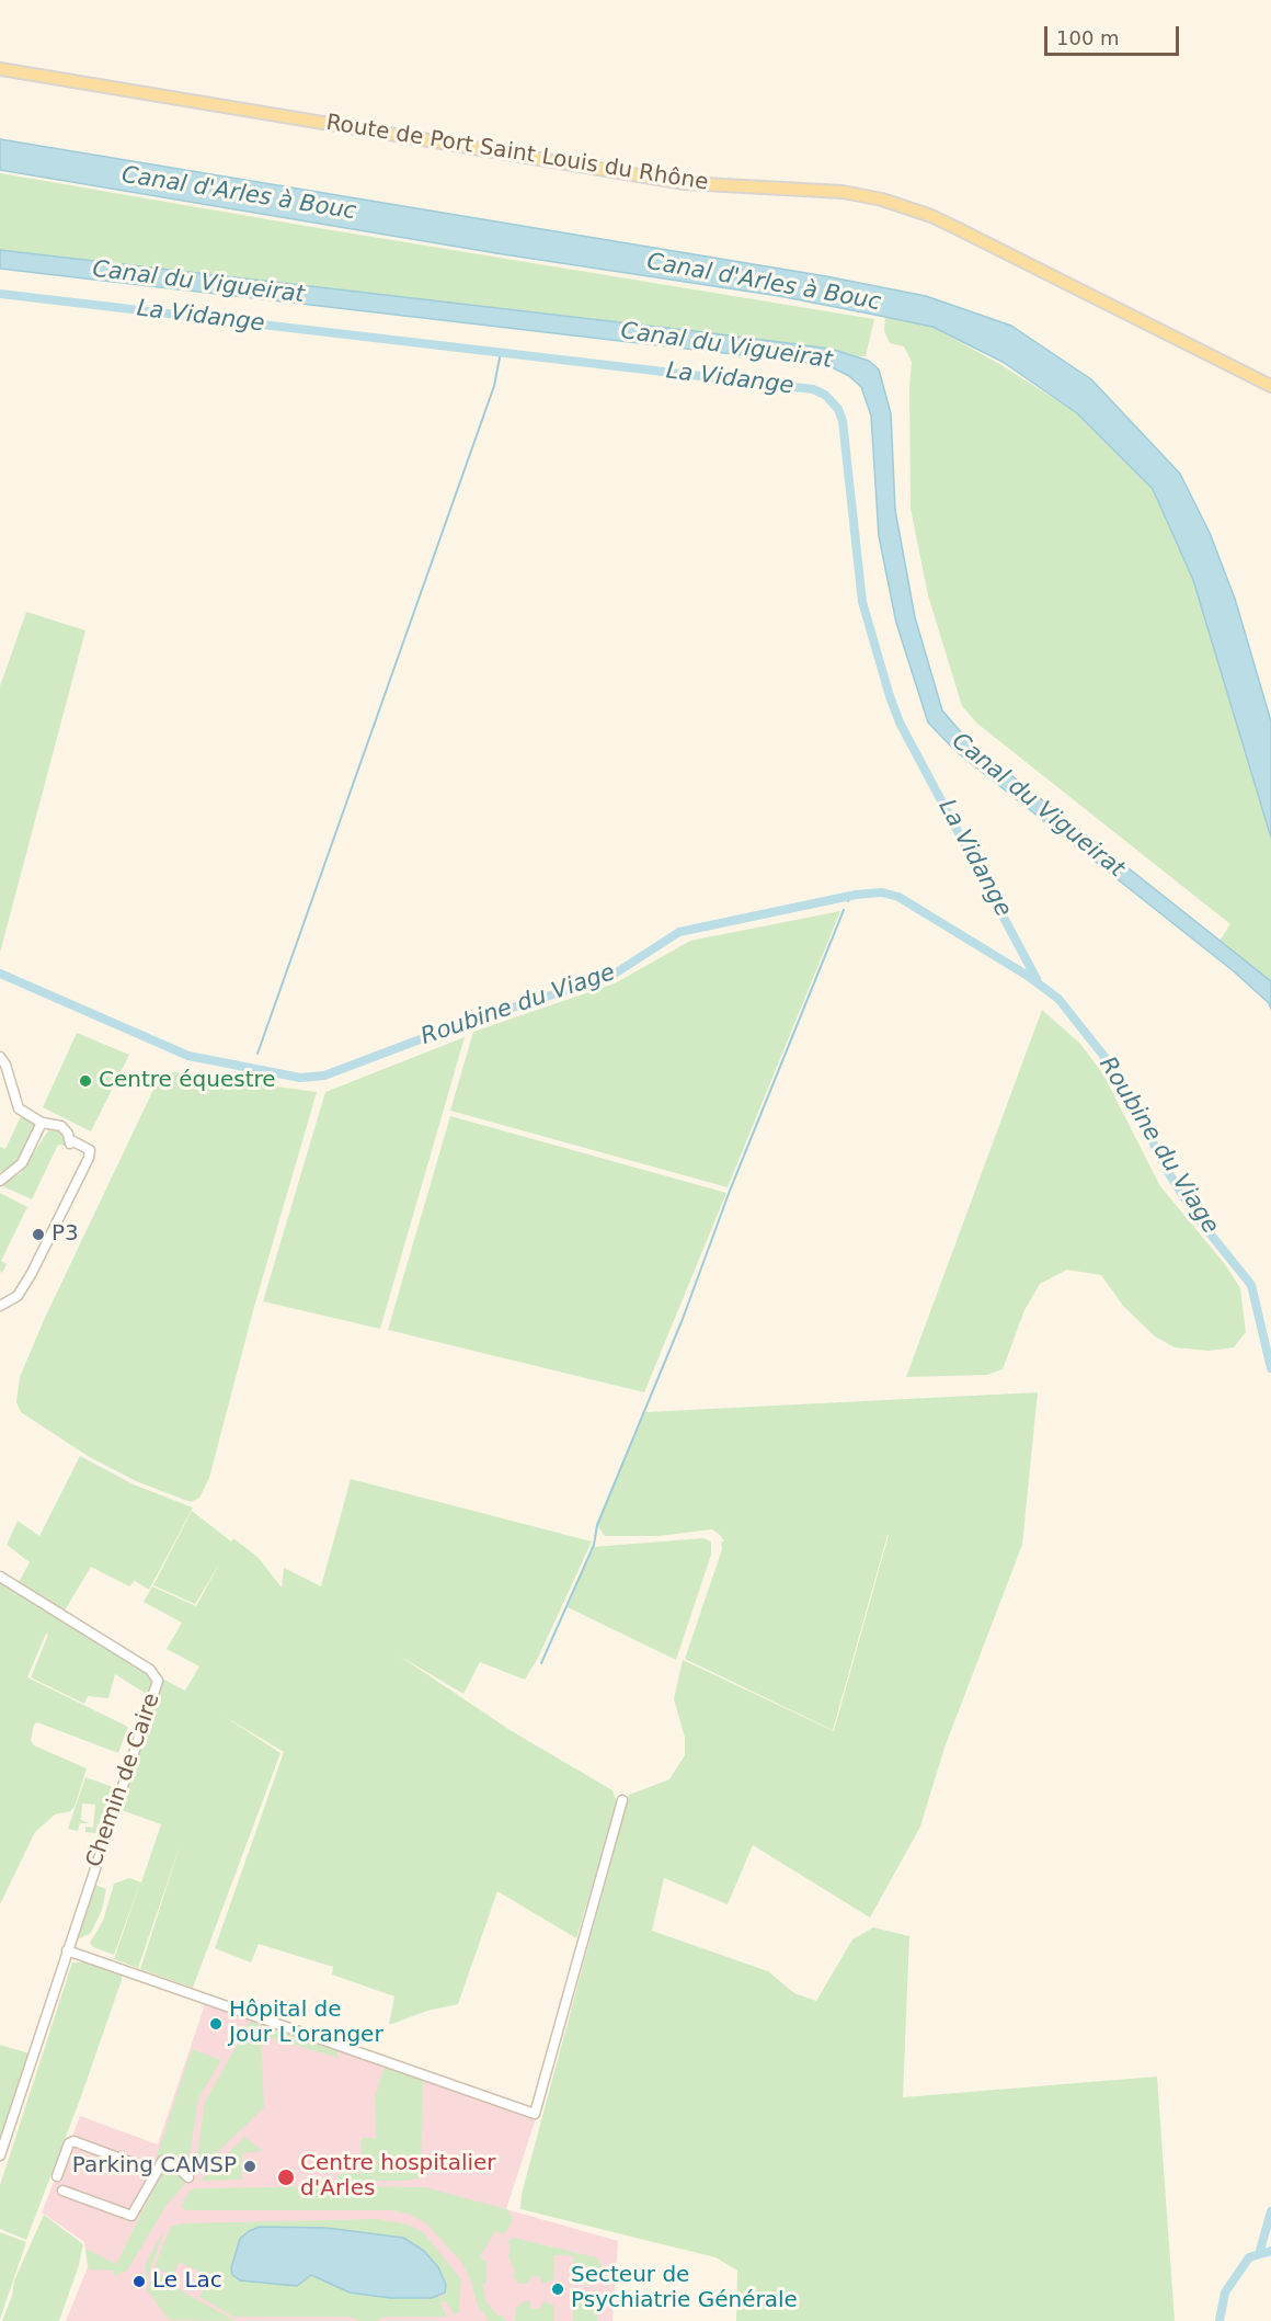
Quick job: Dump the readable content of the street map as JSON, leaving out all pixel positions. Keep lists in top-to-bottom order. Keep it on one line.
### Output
{"streets":{"main road":["Route de Port Saint Louis du Rhône"],"street":["Chemin de Caire"]},"water":["Canal d'Arles à Bouc","Canal du Vigueirat","La Vidange","Roubine du Viage"],"places":["Centre équestre","P3","Hôpital de Jour L'oranger","Parking CAMSP","Centre hospitalier d'Arles","Le Lac","Secteur de Psychiatrie Générale"],"scale_bar":"100 m"}
